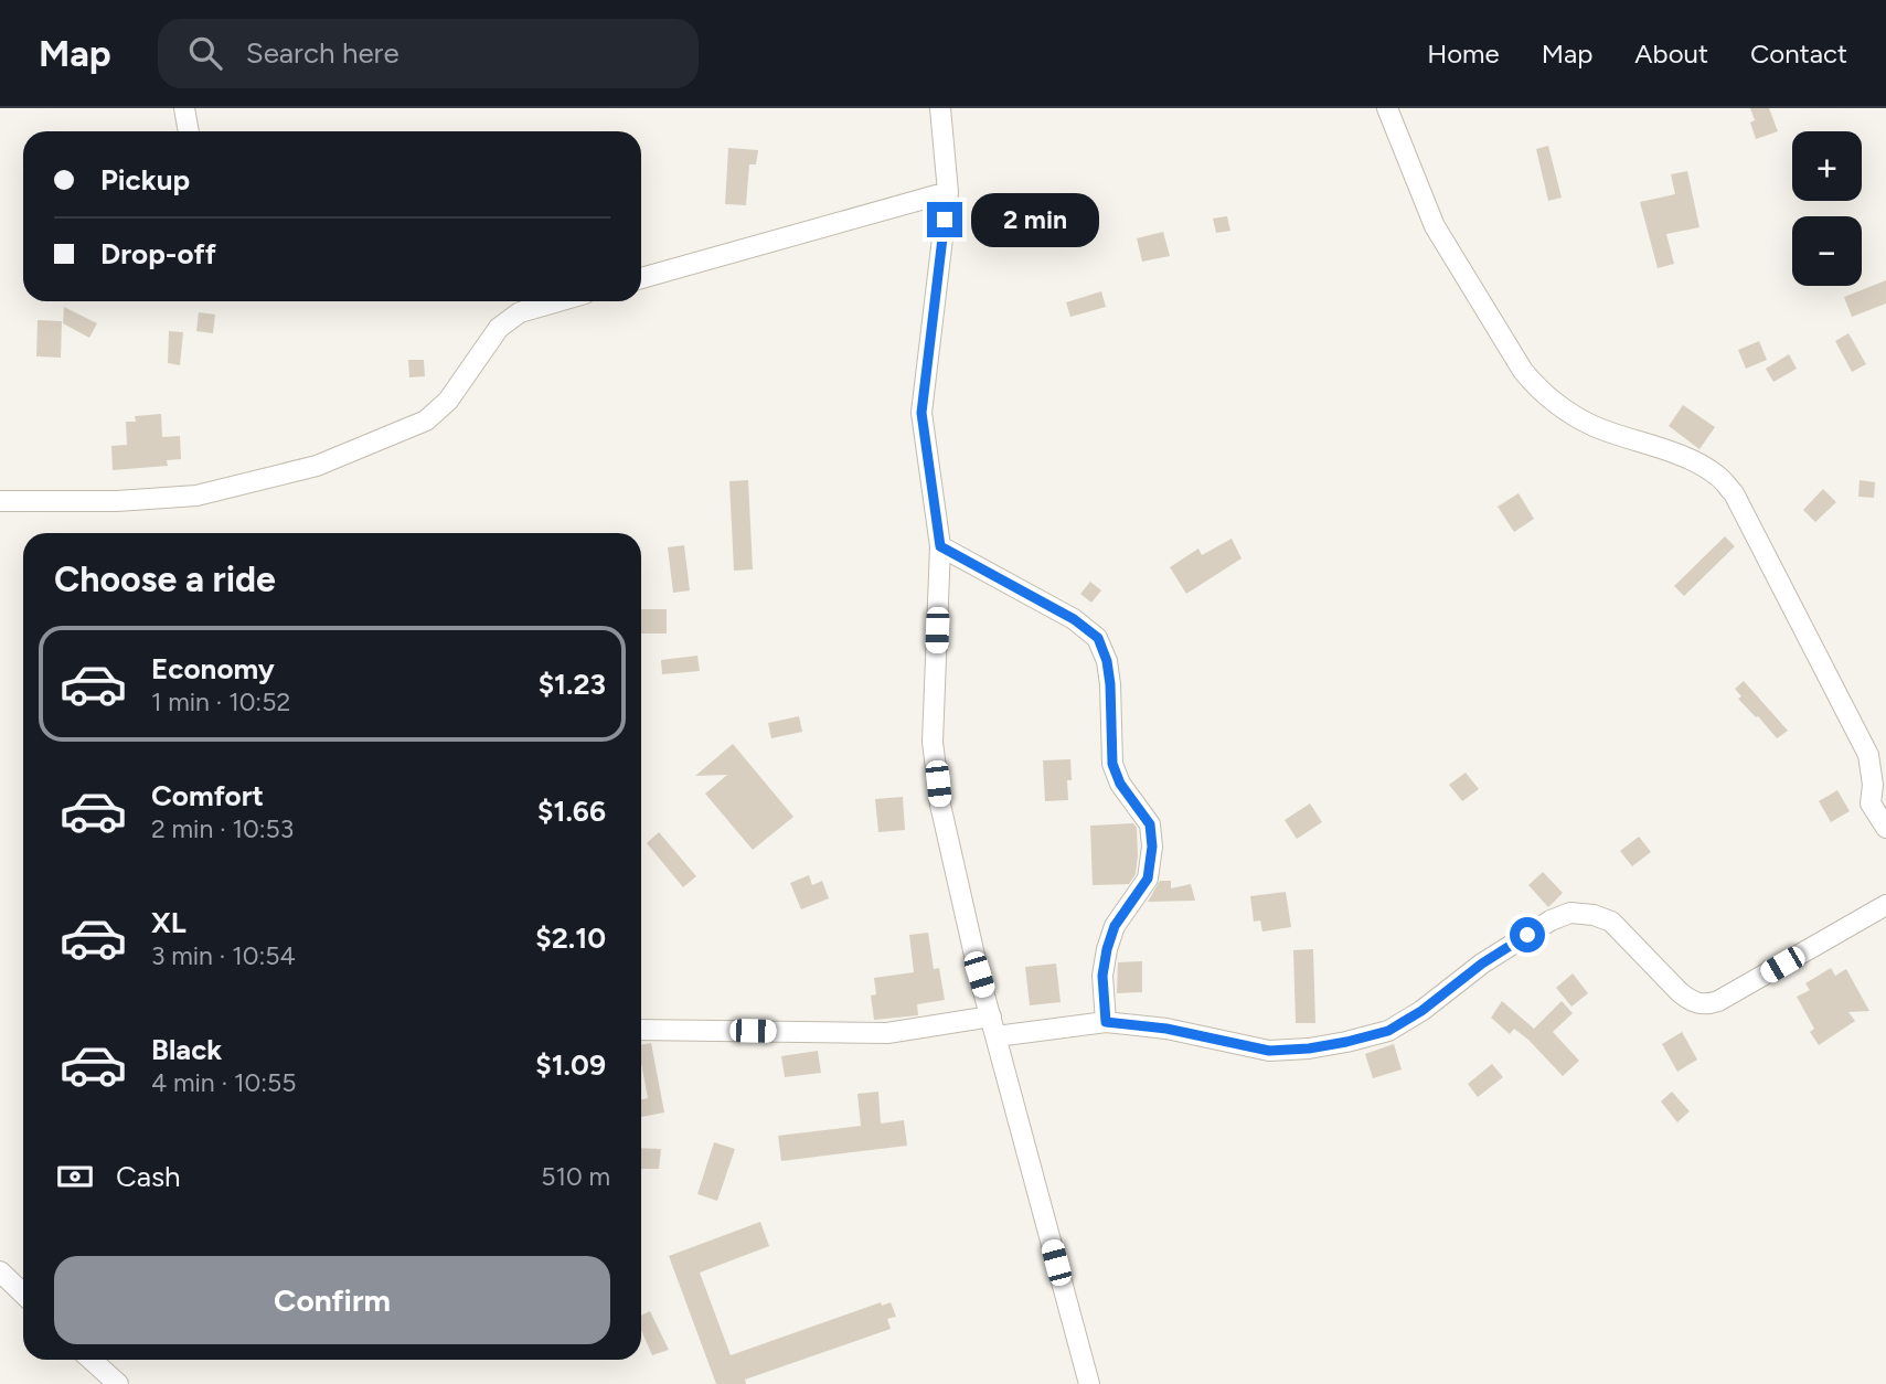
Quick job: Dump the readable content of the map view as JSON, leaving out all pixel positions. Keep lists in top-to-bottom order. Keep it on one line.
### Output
{"page":{"header":"Map","search":"Search here","nav":["Home","Map","About","Contact"],"map_buttons":["+","−"],"banner":["Pickup","Drop-off"],"bubble":"2 min","heading":"Choose a ride","list":[{"name":"Economy","note":"1 min · 10:52","value":"$1.23"},{"name":"Comfort","note":"2 min · 10:53","value":"$1.66"},{"name":"XL","note":"3 min · 10:54","value":"$2.10"},{"name":"Black","note":"4 min · 10:55","value":"$1.09"}],"pay":["Cash","510 m"],"buttons":"Confirm"}}
